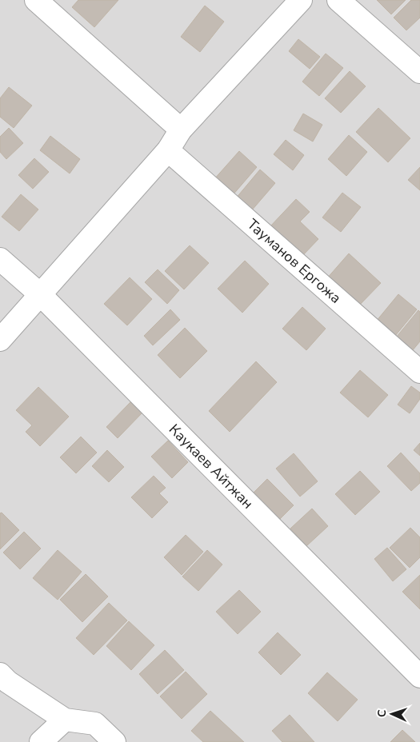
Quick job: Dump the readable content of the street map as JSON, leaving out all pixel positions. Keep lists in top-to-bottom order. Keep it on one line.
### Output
{"streets":{"street":["Тауманов Ергожа","Каукаев Айтжан"]},"north":"left"}
